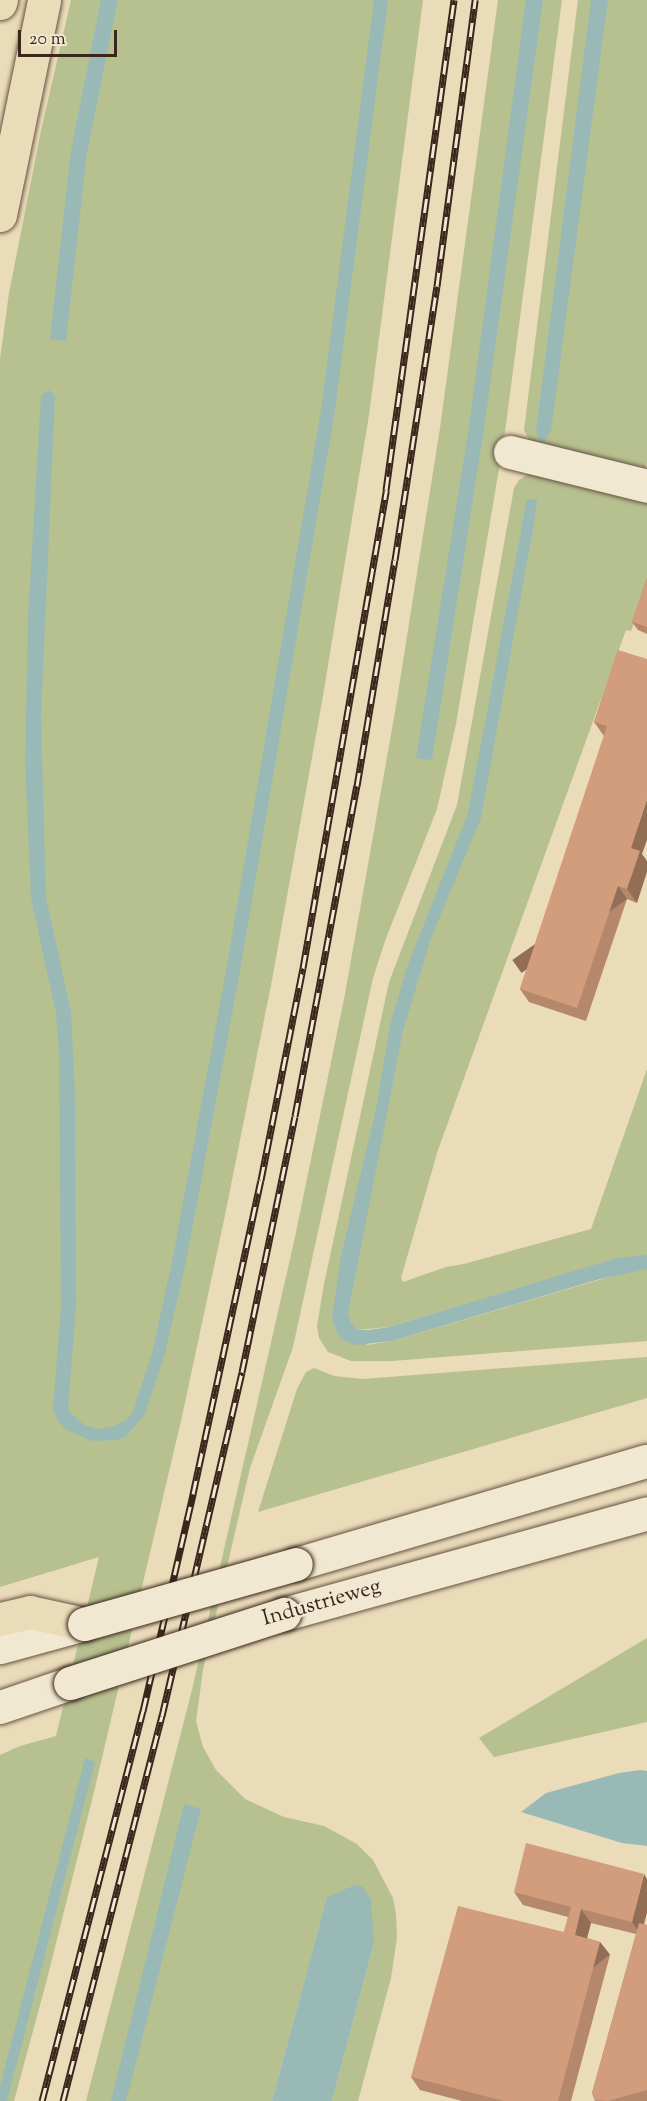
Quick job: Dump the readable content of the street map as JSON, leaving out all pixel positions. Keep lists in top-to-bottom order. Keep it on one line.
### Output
{"streets":{"main road":["Industrieweg"]},"scale_bar":"20 m"}
